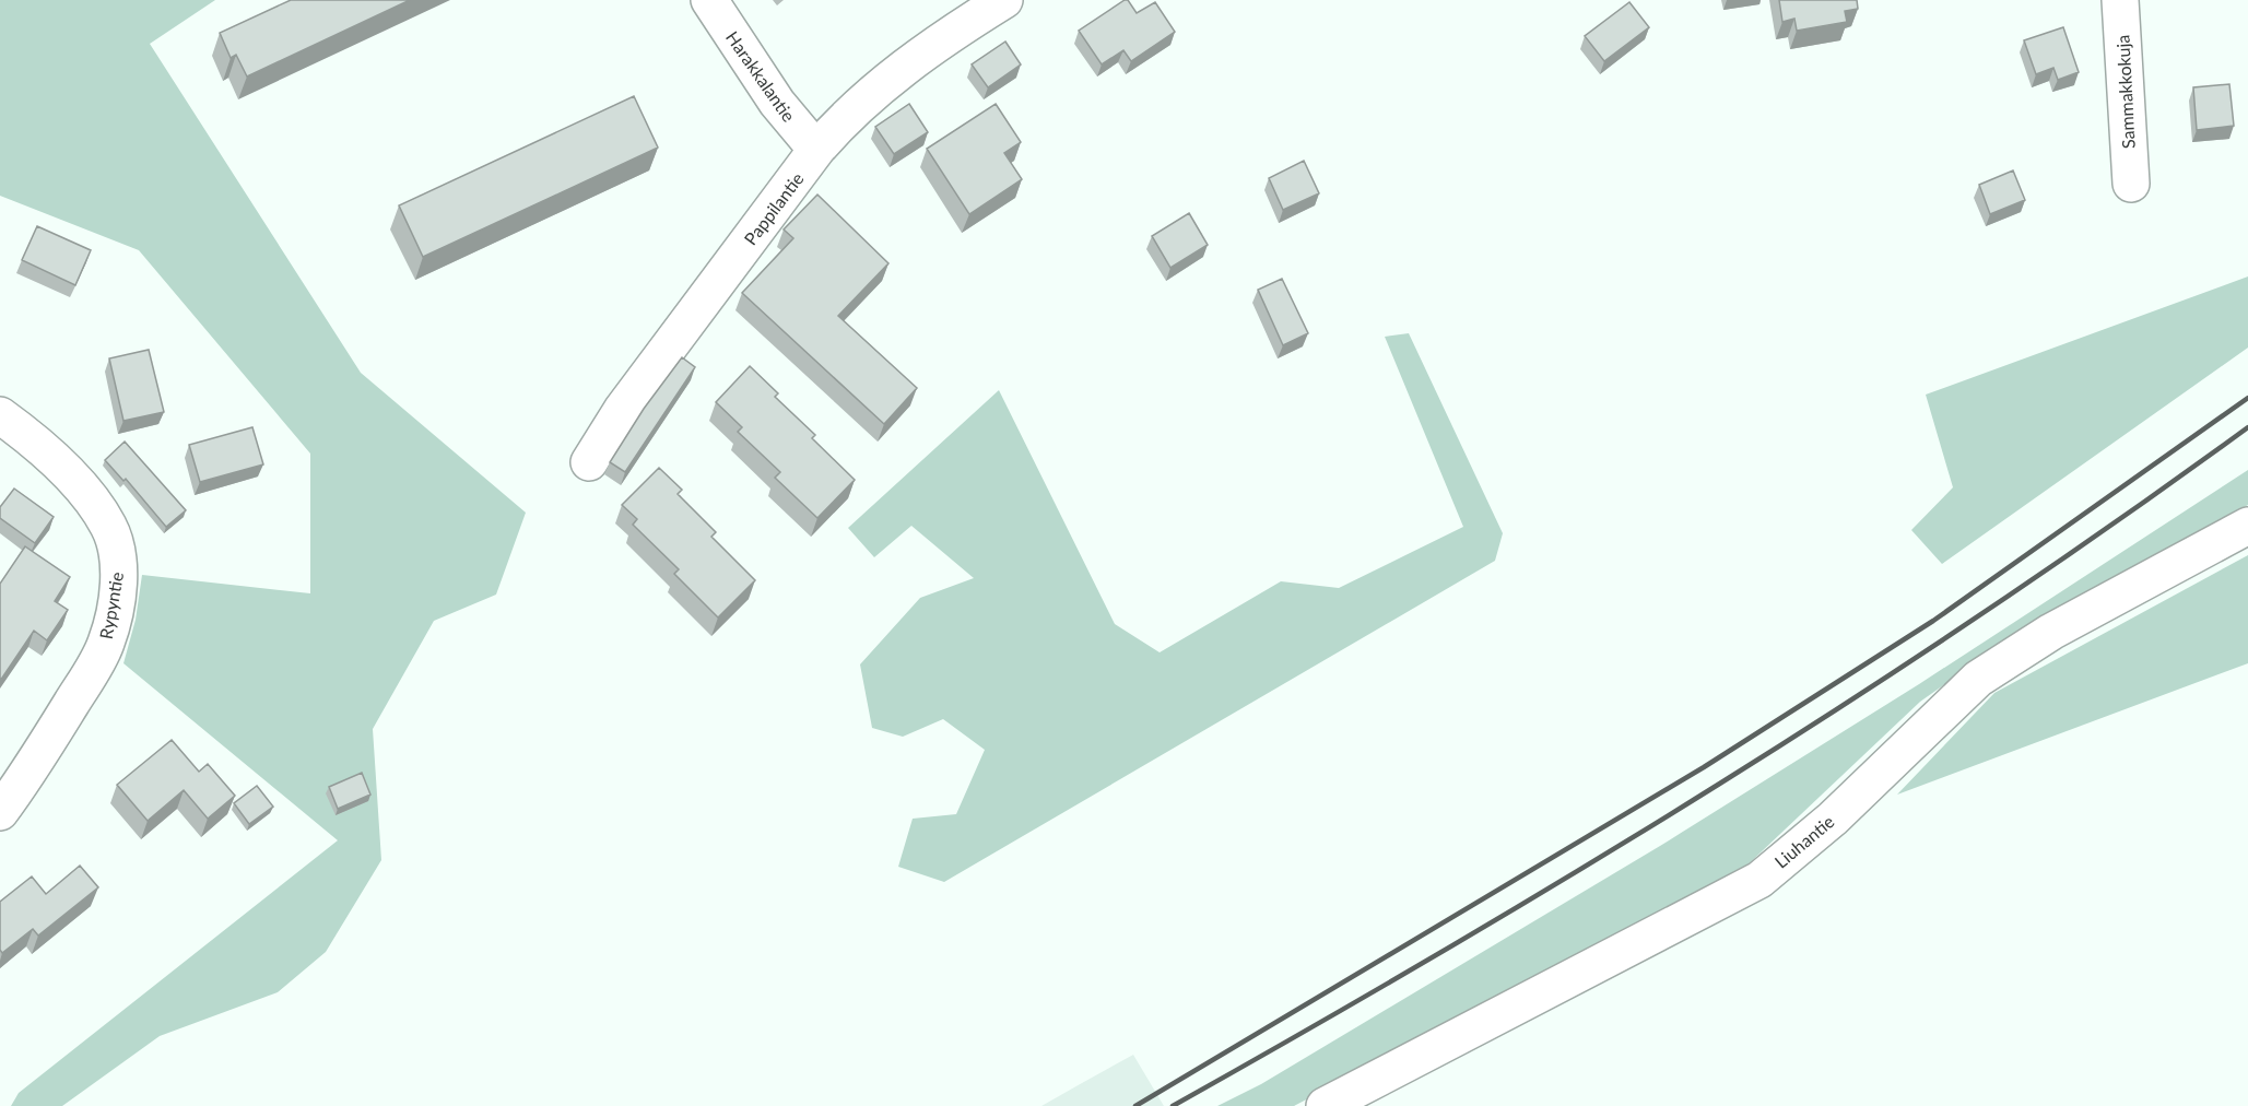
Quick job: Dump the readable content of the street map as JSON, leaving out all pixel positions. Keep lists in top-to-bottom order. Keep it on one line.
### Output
{"streets":{"street":["Harakkalantie","Sammakkokuja","Pappilantie","Rypyntie","Liuhantie"]},"crossings":[["Harakkalantie","Pappilantie"]]}
